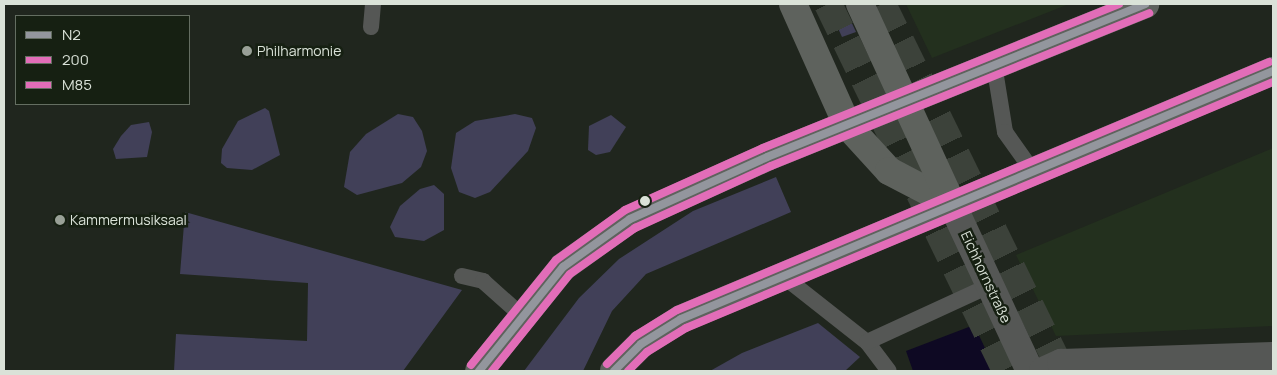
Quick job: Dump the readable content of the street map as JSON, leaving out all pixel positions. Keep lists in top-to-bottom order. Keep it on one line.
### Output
{"streets":{"main road":["Eichhornstraße"]},"places":["Philharmonie","Kammermusiksaal"],"lines":["transit line N2","transit line M85","transit line 200"],"legend":["N2","200","M85"]}
